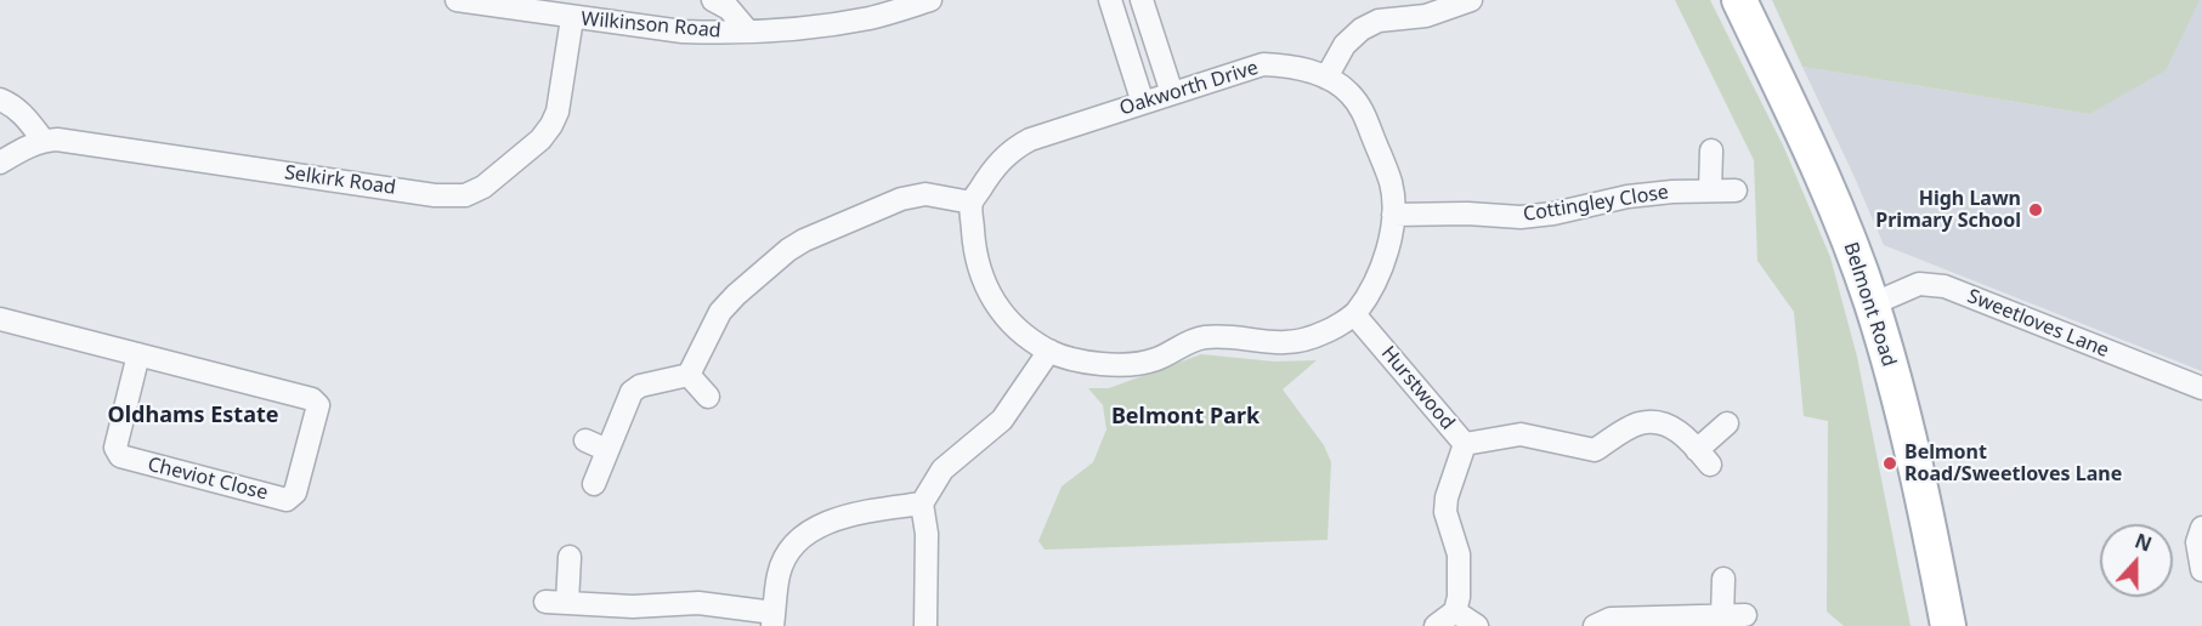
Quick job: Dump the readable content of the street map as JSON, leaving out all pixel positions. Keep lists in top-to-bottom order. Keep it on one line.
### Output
{"streets":{"main road":["Belmont Road"],"street":["Wilkinson Road","Oakworth Drive","Selkirk Road","Cottingley Close","Sweetloves Lane","Hurstwood","Cheviot Close"]},"crossings":[["Wilkinson Road","Selkirk Road"],["Oakworth Drive","Cottingley Close"],["Oakworth Drive","Hurstwood"],["Belmont Road","Sweetloves Lane"]],"districts":["Oldhams Estate","Belmont Park"],"places":["High Lawn Primary School","Belmont Road/Sweetloves Lane"],"north":"top"}
